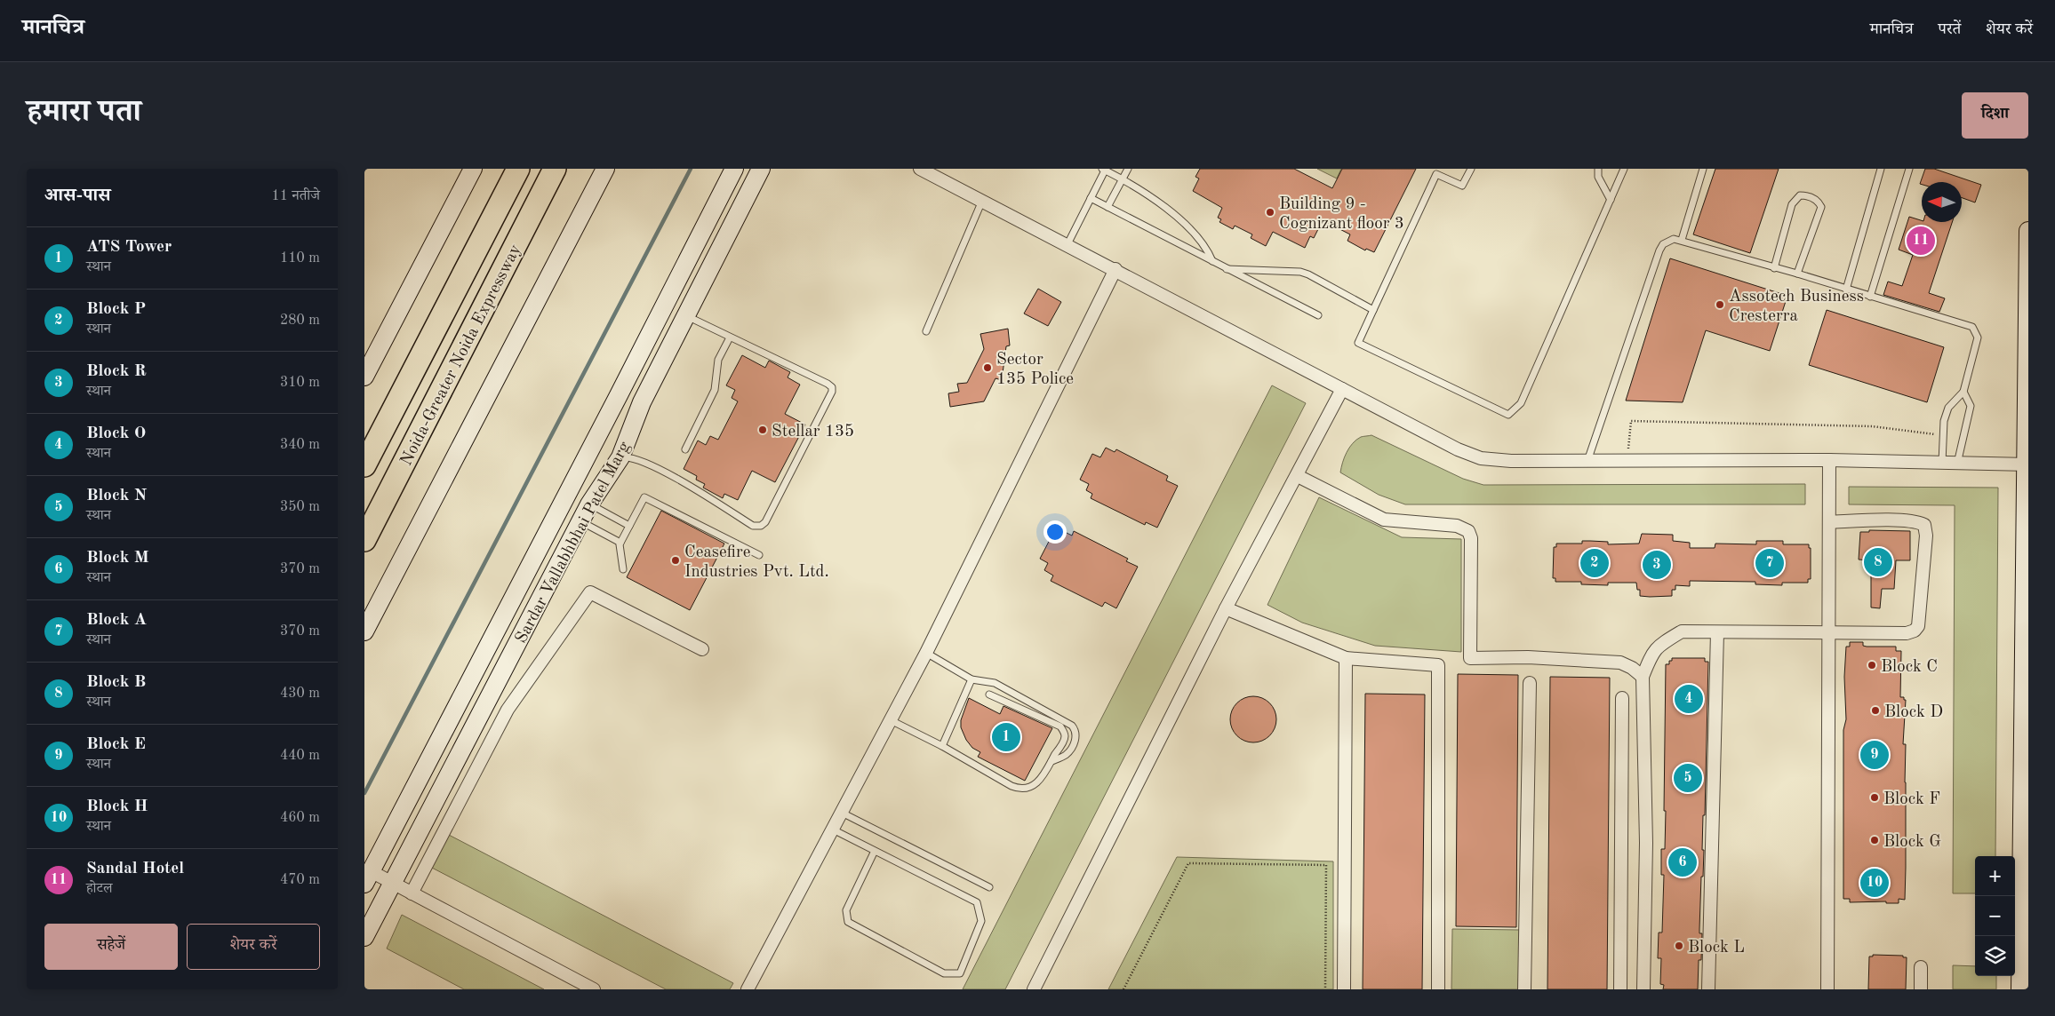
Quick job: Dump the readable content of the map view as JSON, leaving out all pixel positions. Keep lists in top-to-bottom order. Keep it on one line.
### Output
{"streets":{"highway":["Noida-Greater Noida Expressway"],"street":["Sardar Vallabhbhai Patel Marg"]},"places":["Building 9 - Cognizant floor 3","Assotech Business Cresterra","Sector 135 Police","Stellar 135","Ceasefire Industries Pvt. Ltd.","Block C","Block D","Block F","Block G","Block L"],"north":"left","page":{"header":"मानचित्र","nav":["मानचित्र","परतें","शेयर करें"],"title":"हमारा पता","buttons":["दिशा",["सहेजें","शेयर करें"]],"heading":["आस-पास","11 नतीजे"],"pins":["11","8","2","7","3","4","1","9","5","6","10"],"list":[{"mark":"1","name":"ATS Tower","note":"स्थान","value":"110 m"},{"mark":"2","name":"Block P","note":"स्थान","value":"280 m"},{"mark":"3","name":"Block R","note":"स्थान","value":"310 m"},{"mark":"4","name":"Block O","note":"स्थान","value":"340 m"},{"mark":"5","name":"Block N","note":"स्थान","value":"350 m"},{"mark":"6","name":"Block M","note":"स्थान","value":"370 m"},{"mark":"7","name":"Block A","note":"स्थान","value":"370 m"},{"mark":"8","name":"Block B","note":"स्थान","value":"430 m"},{"mark":"9","name":"Block E","note":"स्थान","value":"440 m"},{"mark":"10","name":"Block H","note":"स्थान","value":"460 m"},{"mark":"11","name":"Sandal Hotel","note":"होटल","value":"470 m"}],"map_buttons":["+","−"]}}
